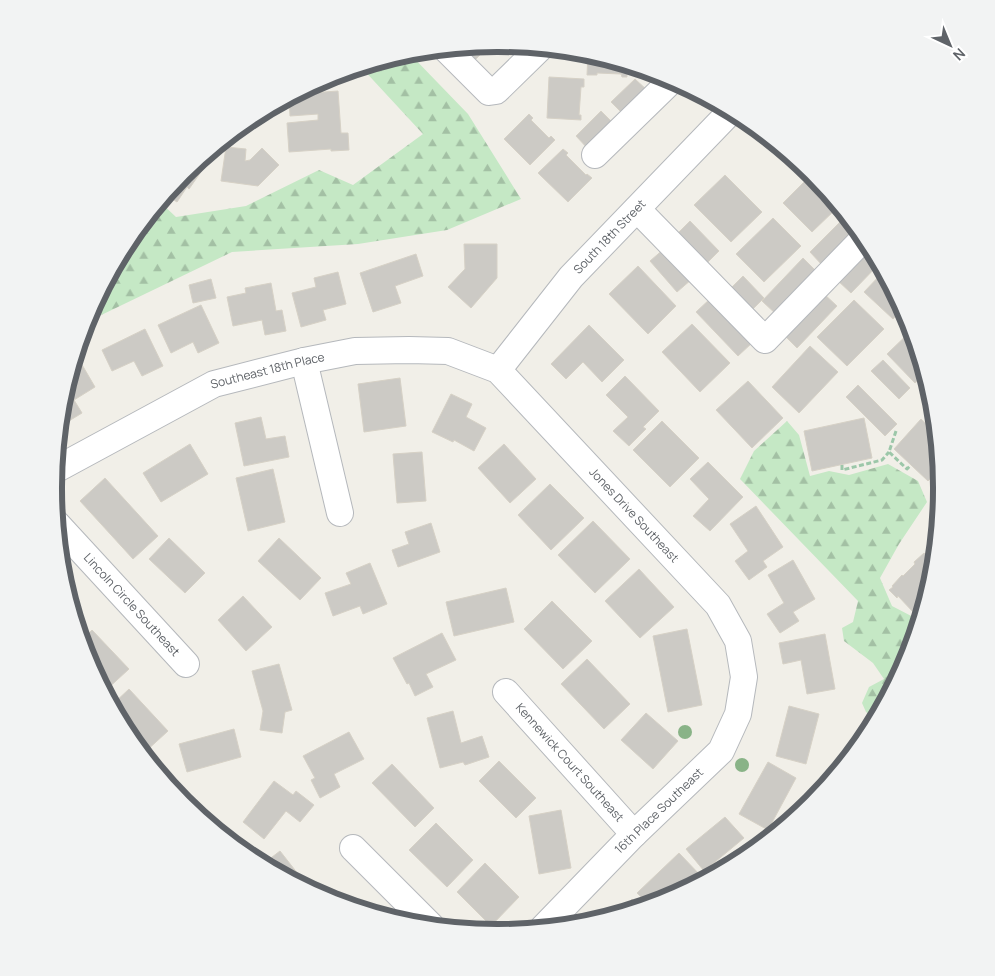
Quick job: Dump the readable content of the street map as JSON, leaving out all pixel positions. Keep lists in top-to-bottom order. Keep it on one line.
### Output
{"streets":{"street":["South 18th Street","Southeast 18th Place","Jones Drive Southeast","Lincoln Circle Southeast","Kennewick Court Southeast","16th Place Southeast"]},"crossings":[["South 18th Street","Southeast 18th Place"],["South 18th Street","Jones Drive Southeast"],["Southeast 18th Place","Jones Drive Southeast"],["Jones Drive Southeast","16th Place Southeast"],["Kennewick Court Southeast","16th Place Southeast"]],"north":"bottom right"}
